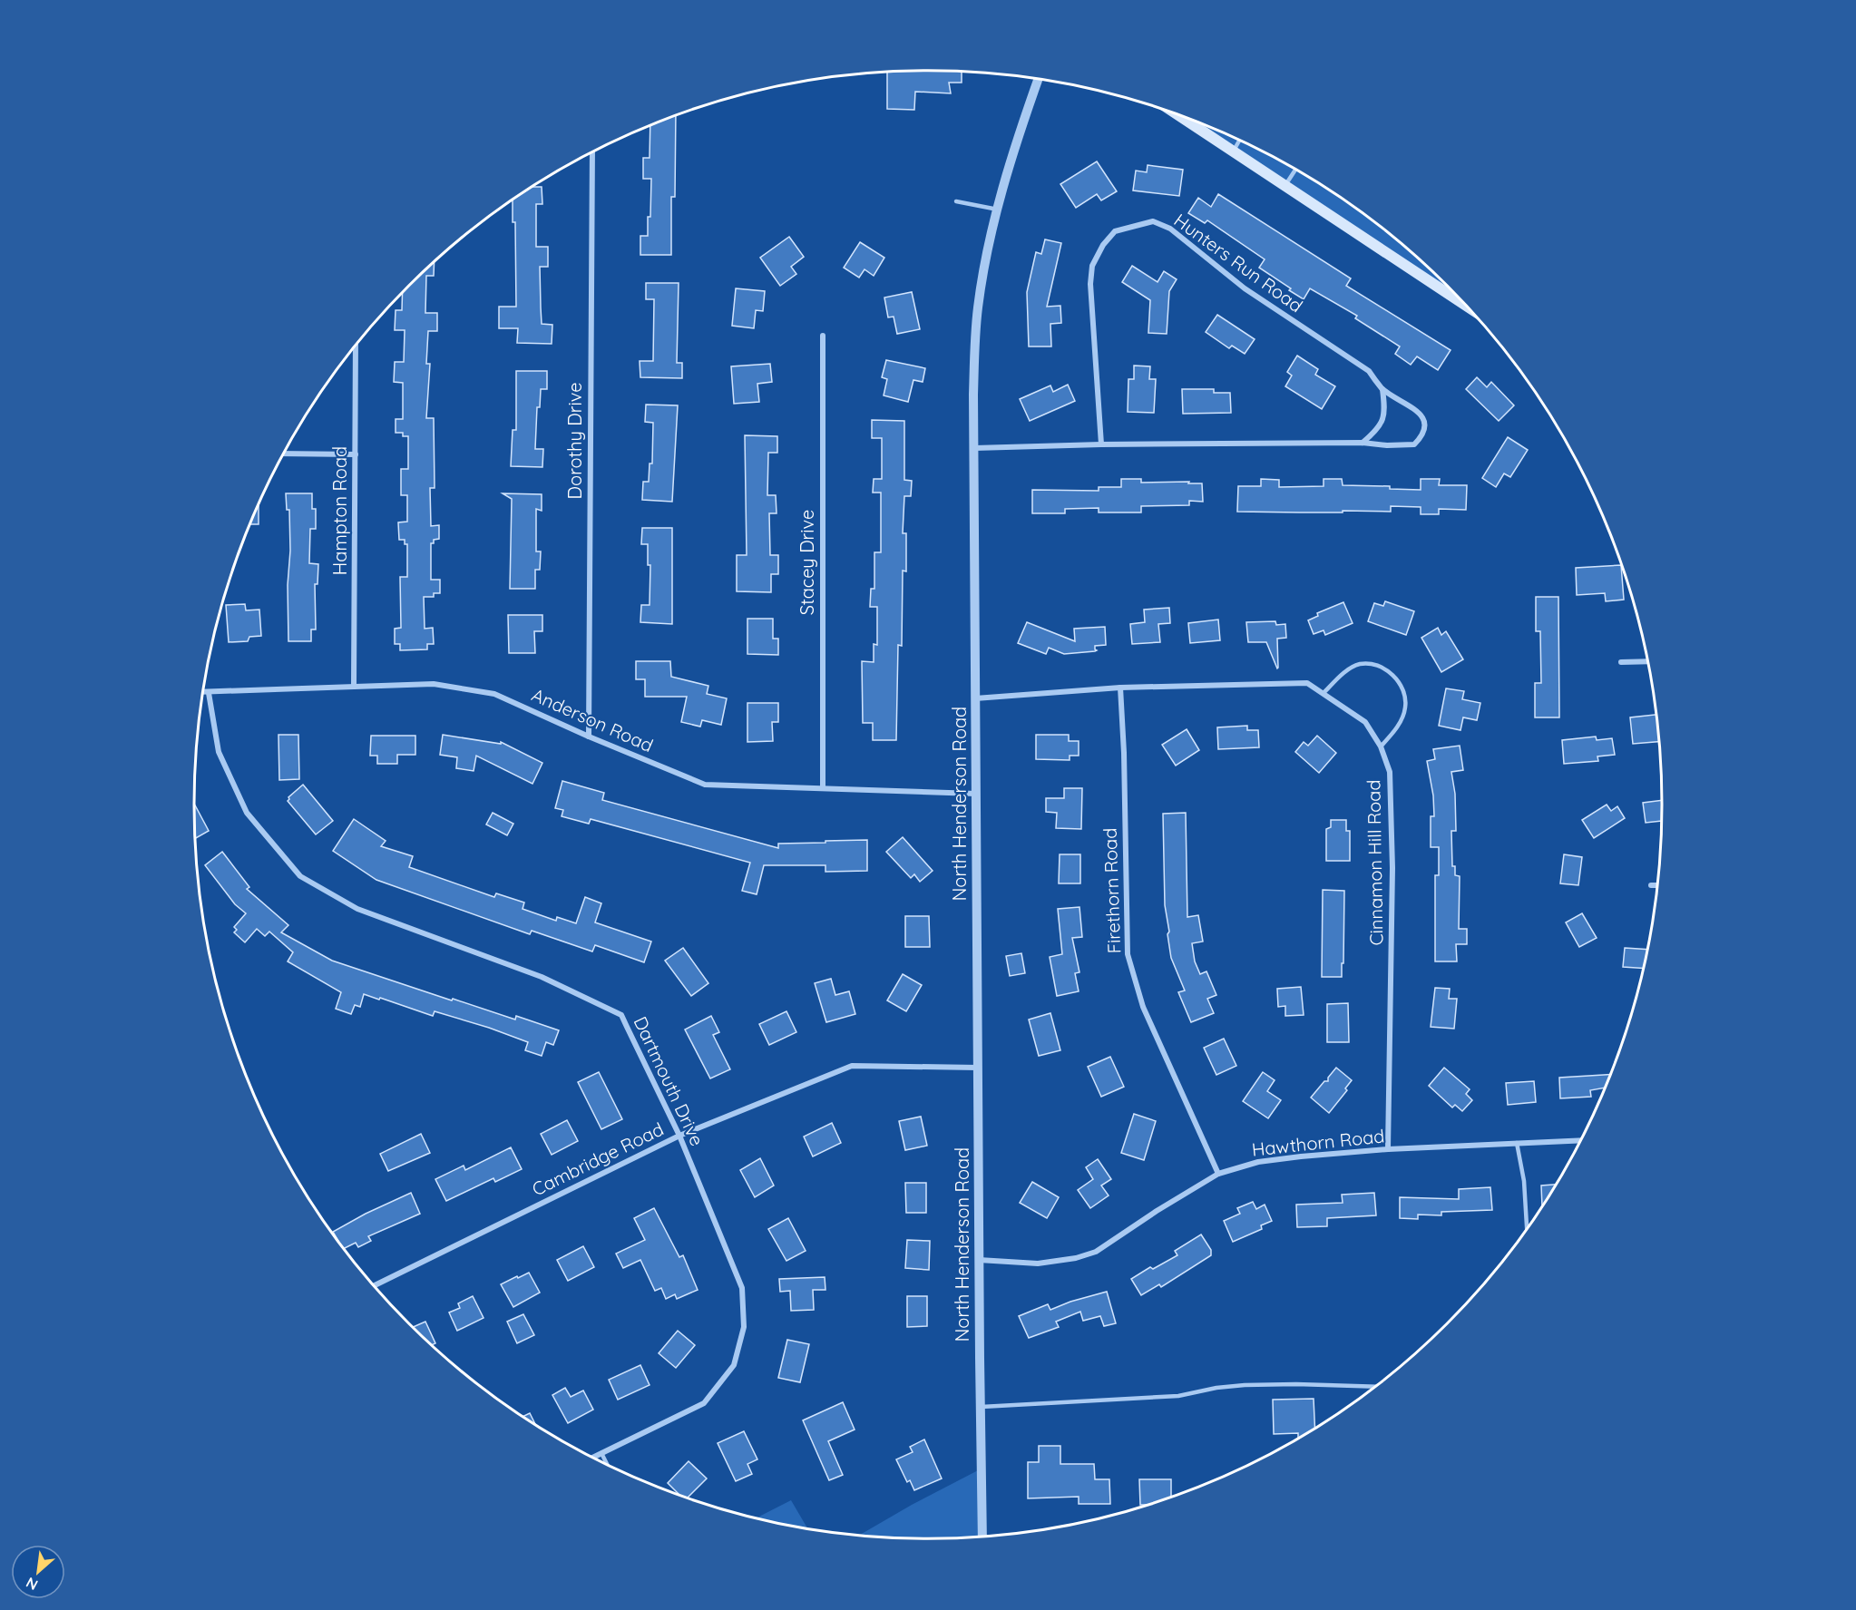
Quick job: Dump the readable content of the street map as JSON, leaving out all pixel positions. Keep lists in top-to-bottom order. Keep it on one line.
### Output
{"streets":{"street":["Hunters Run Road","Dorothy Drive","Hampton Road","Stacey Drive","Anderson Road","North Henderson Road","Cinnamon Hill Road","Firethorn Road","Dartmouth Drive","Hawthorn Road","Cambridge Road"]},"crossings":[["Hunters Run Road","North Henderson Road"],["Dorothy Drive","Anderson Road"],["Hampton Road","Anderson Road"],["Stacey Drive","Anderson Road"],["Anderson Road","North Henderson Road"],["Anderson Road","Dartmouth Drive"],["North Henderson Road","Cinnamon Hill Road"],["North Henderson Road","Hawthorn Road"],["North Henderson Road","Cambridge Road"],["Cinnamon Hill Road","Firethorn Road"],["Cinnamon Hill Road","Hawthorn Road"],["Firethorn Road","Hawthorn Road"],["Dartmouth Drive","Cambridge Road"]],"north":"bottom left"}
